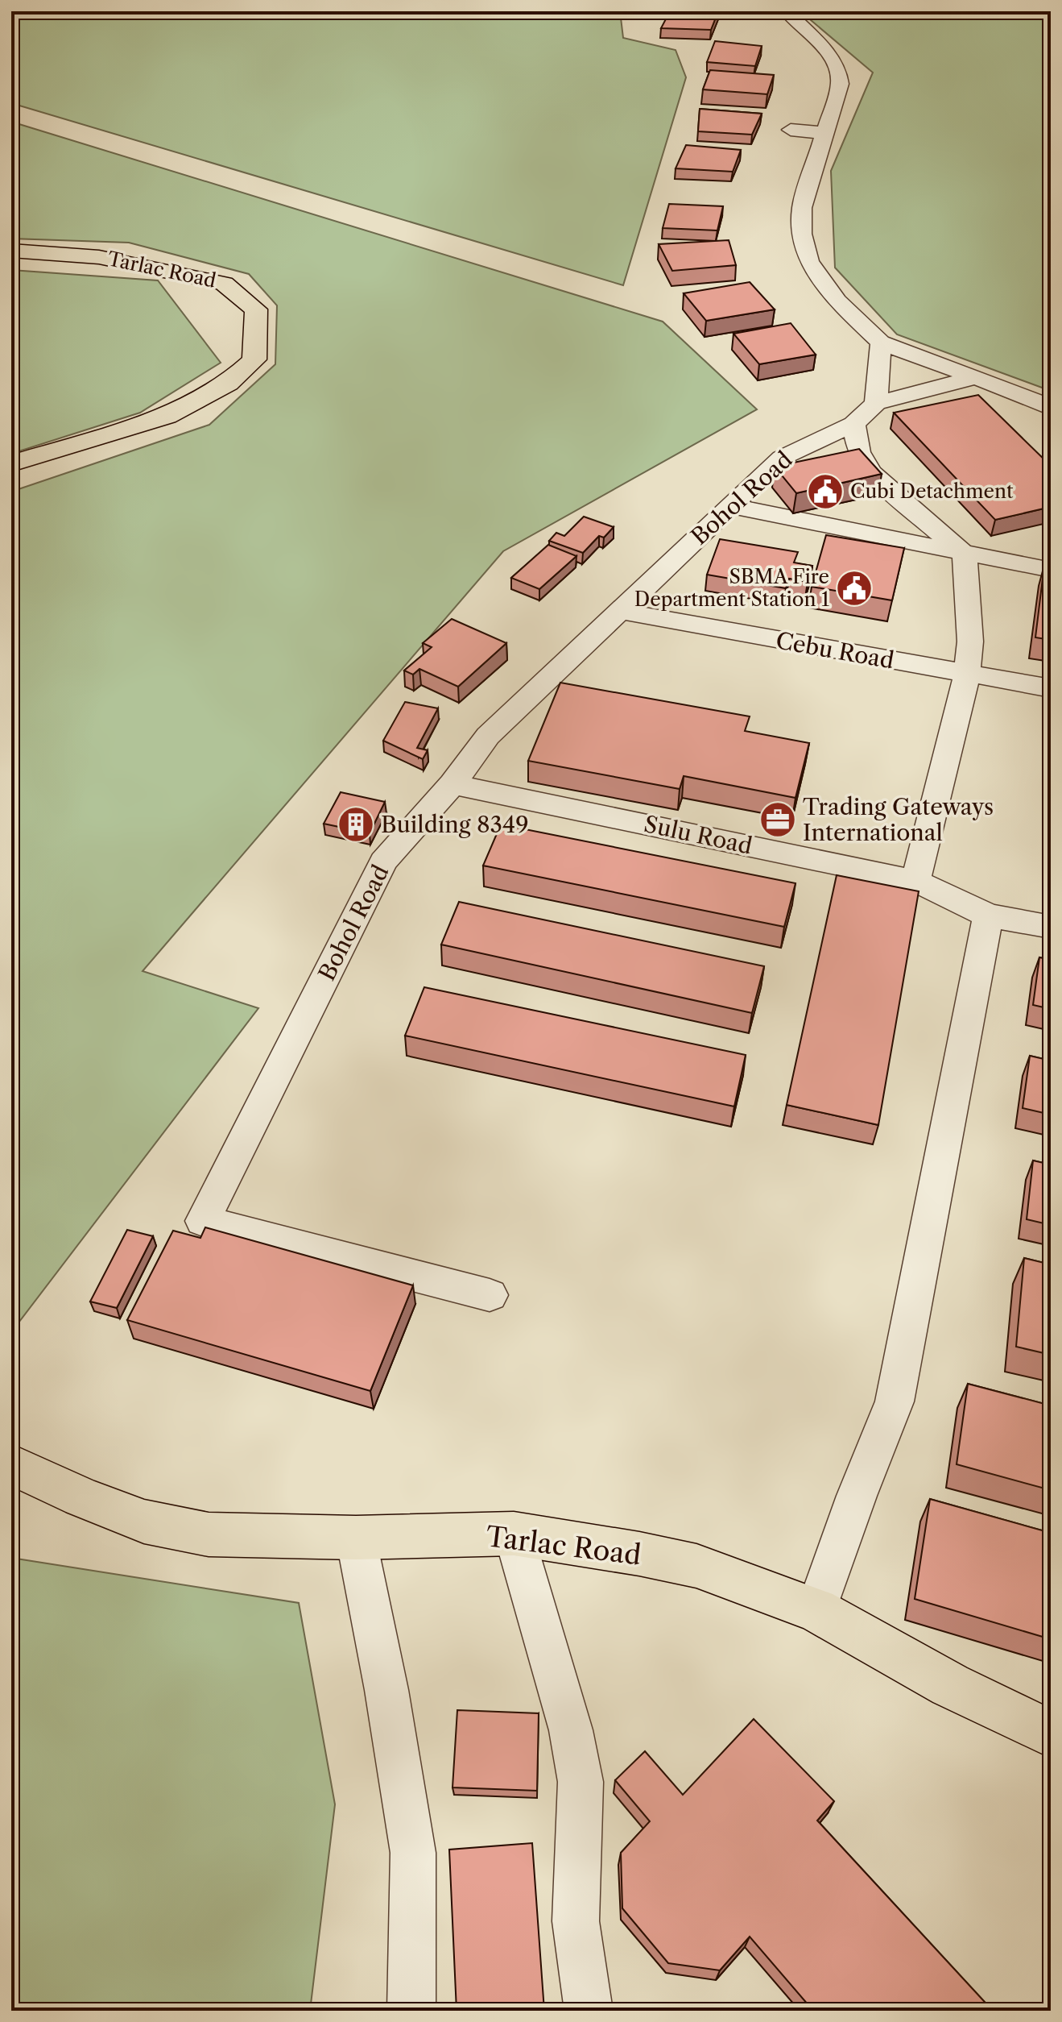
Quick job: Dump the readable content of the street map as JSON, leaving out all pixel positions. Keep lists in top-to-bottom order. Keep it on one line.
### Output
{"streets":{"main road":["Tarlac Road"],"street":["Bohol Road","Cebu Road","Sulu Road"]},"crossings":[["Bohol Road","Cebu Road"],["Bohol Road","Sulu Road"]],"places":{"public building":["Cubi Detachment","SBMA Fire Department Station 1"],"office":["Trading Gateways International"],"building":["Building 8349"]}}
